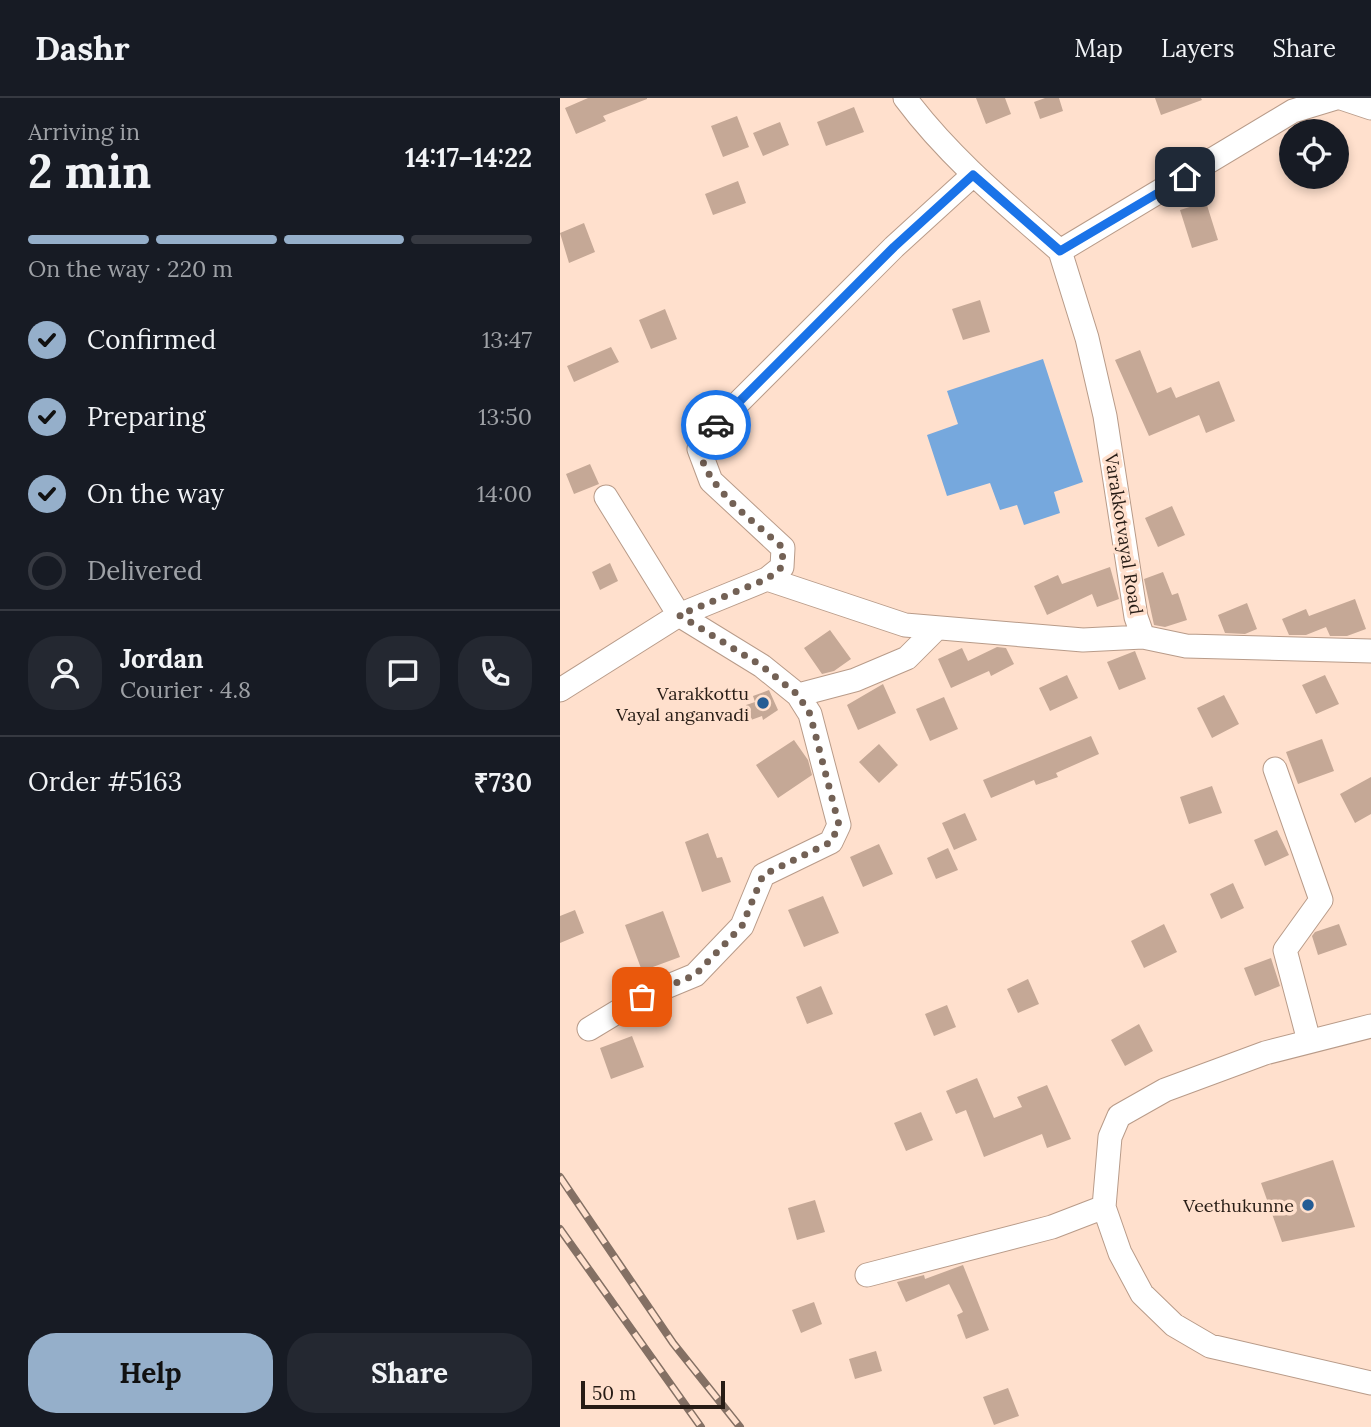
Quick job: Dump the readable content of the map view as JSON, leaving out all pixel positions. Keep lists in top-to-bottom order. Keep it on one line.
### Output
{"streets":{"street":["Varakkotvayal Road"]},"places":["Varakkottu Vayal anganvadi","Veethukunne"],"scale_bar":"50 m","page":{"header":"Dashr","nav":["Map","Layers","Share"],"heading":["2 min","Arriving in","14:17–14:22"],"panel":["Jordan","Courier · 4.8","Order #5163","₹730"],"bar":"On the way · 220 m","list":[["Confirmed","13:47"],["Preparing","13:50"],["On the way","14:00"],"Delivered"],"buttons":["Help","Share"],"scale":"50 m"}}
